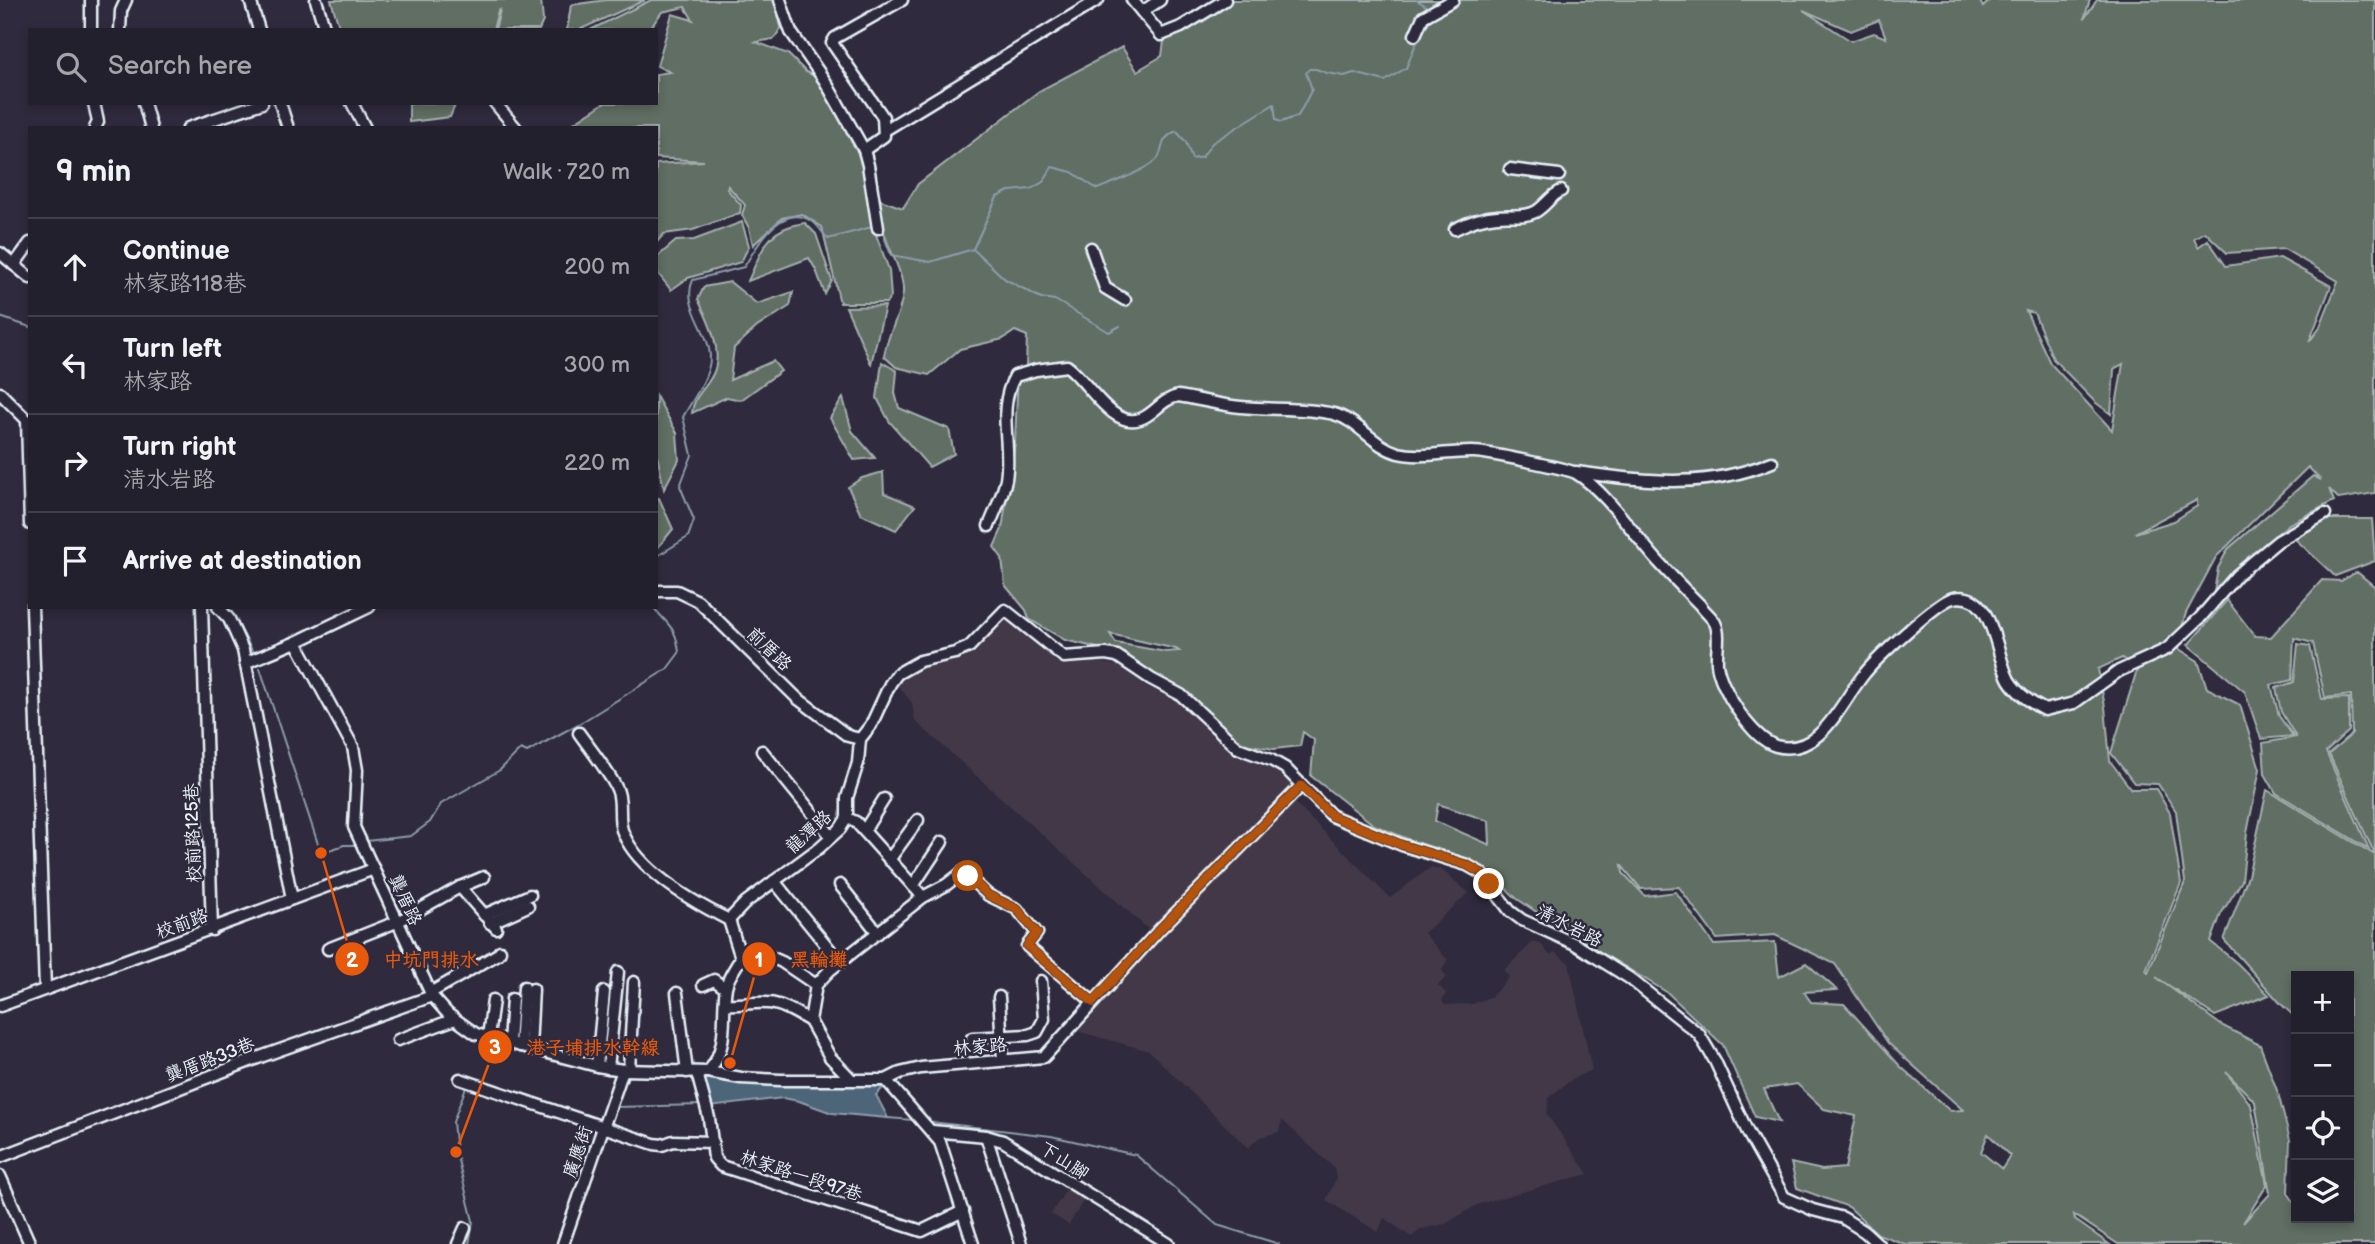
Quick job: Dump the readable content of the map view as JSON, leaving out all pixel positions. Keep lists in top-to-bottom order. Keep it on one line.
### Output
{"streets":{"street":["前厝路","龍潭路","校前路125巷","龔厝路","校前路","清水岩路","林家路","龔厝路33巷","廣應街","下山腳","林家路一段97巷"]},"crossings":[["前厝路","龍潭路"],["龍潭路","清水岩路"],["校前路125巷","校前路"],["龔厝路","校前路"],["龔厝路","林家路"],["龔厝路","龔厝路33巷"],["清水岩路","林家路"],["林家路","廣應街"],["林家路","林家路一段97巷"]],"places":["中坑門排水","黑輪攤","港子埔排水幹線"],"page":{"search":"Search here","heading":["9 min","Walk · 720 m"],"list":[["Continue","林家路118巷","200 m"],["Turn left","林家路","300 m"],["Turn right","清水岩路","220 m"],"Arrive at destination"],"map_buttons":["+","−"]}}
